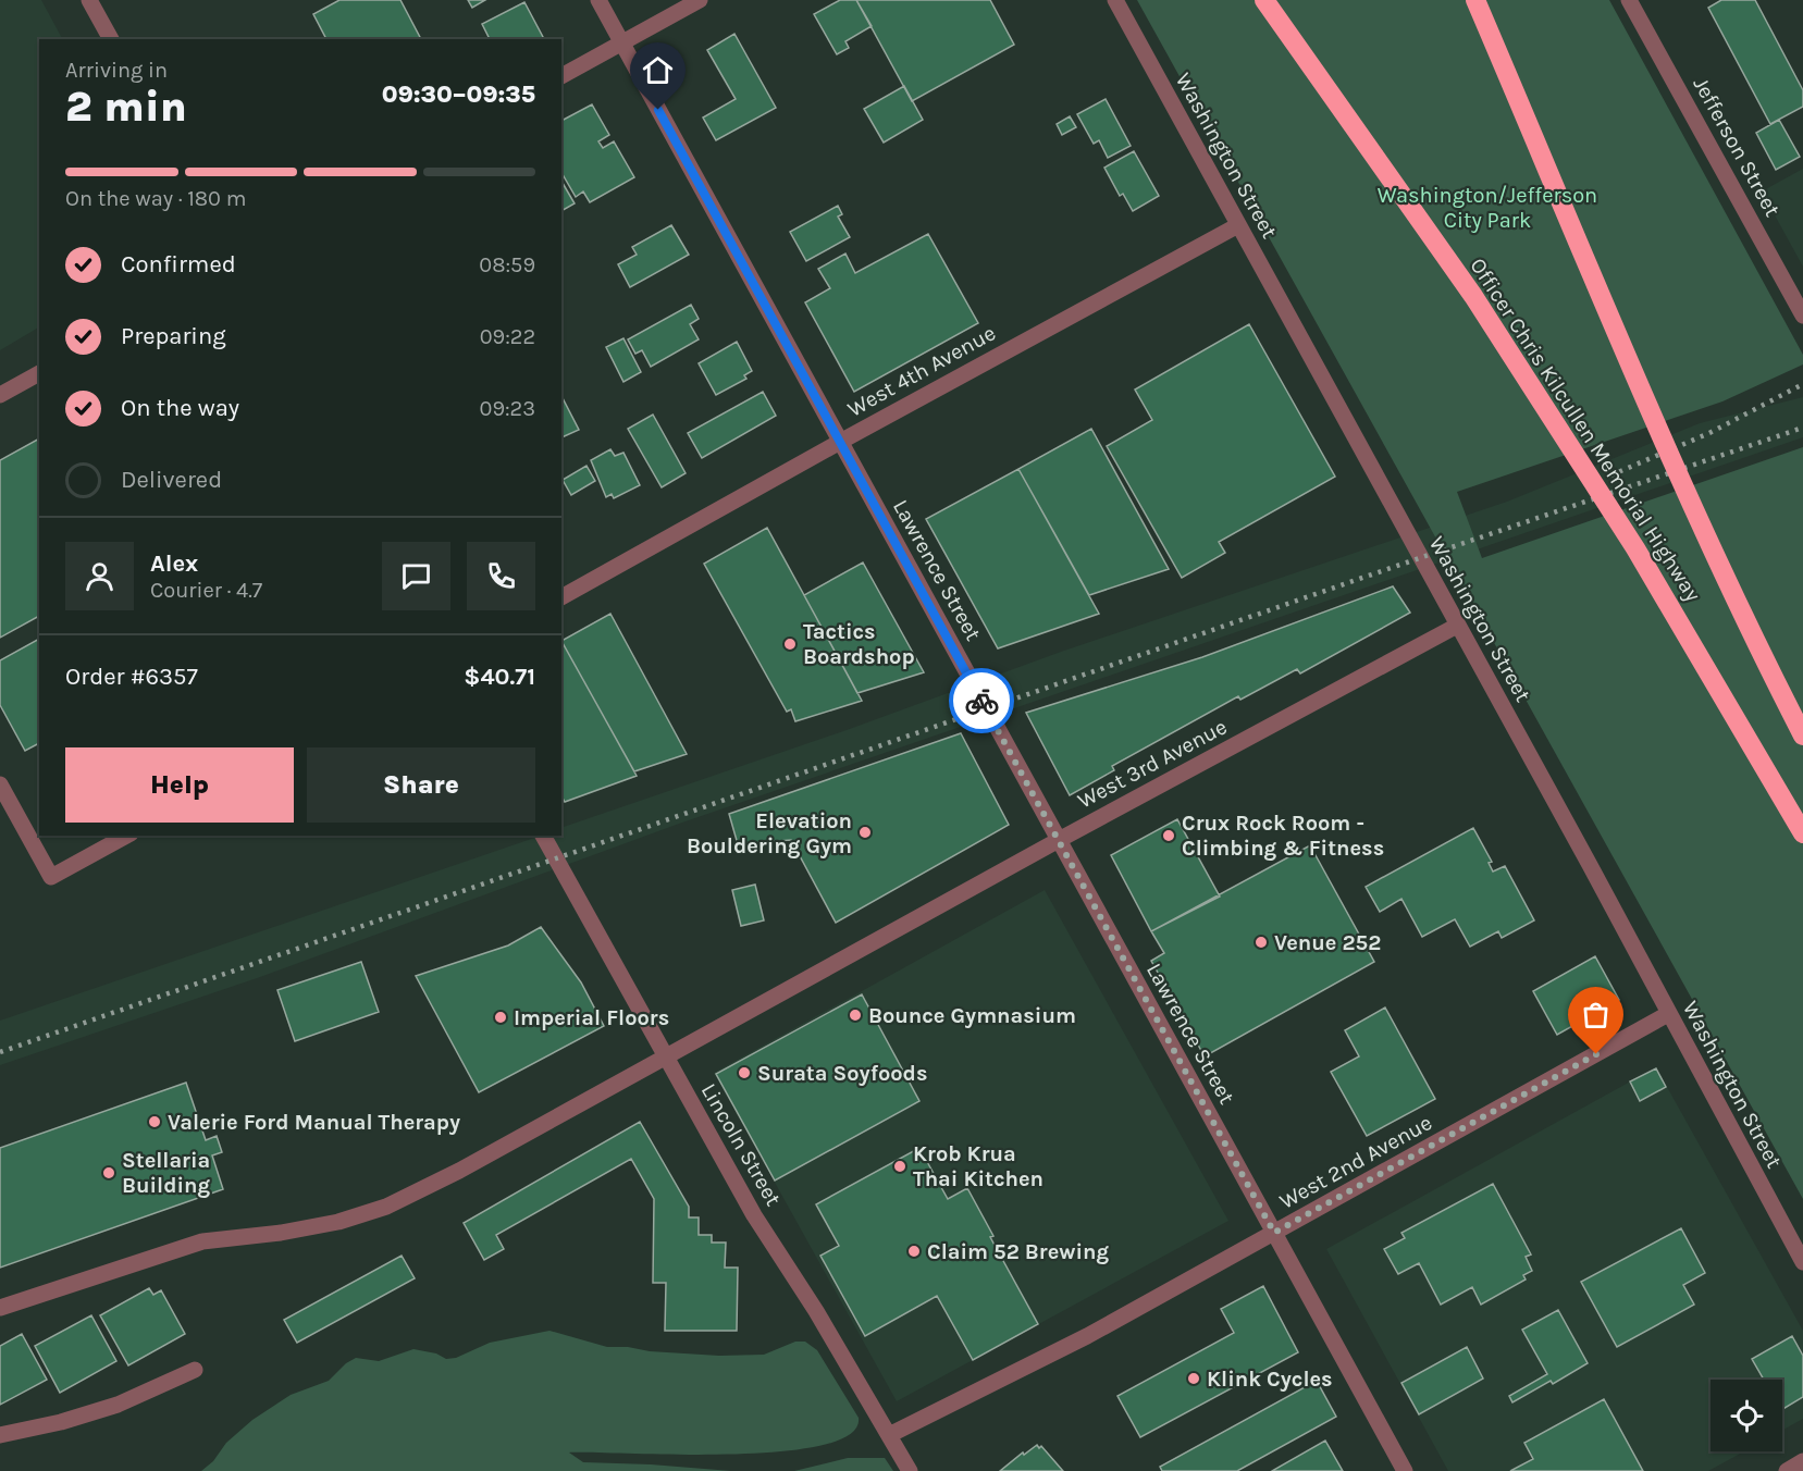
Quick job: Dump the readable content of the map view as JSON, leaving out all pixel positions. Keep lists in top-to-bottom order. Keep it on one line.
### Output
{"streets":{"highway":["Officer Chris Kilcullen Memorial Highway"],"street":["Jefferson Street","Washington Street","West 4th Avenue","Lawrence Street","West 3rd Avenue","Lincoln Street","West 2nd Avenue"]},"crossings":[["Washington Street","West 4th Avenue"],["Washington Street","West 3rd Avenue"],["Washington Street","West 2nd Avenue"],["West 4th Avenue","Lawrence Street"],["Lawrence Street","West 3rd Avenue"],["Lawrence Street","West 2nd Avenue"],["West 3rd Avenue","Lincoln Street"],["Lincoln Street","West 2nd Avenue"]],"parks":["Washington/Jefferson City Park"],"places":["Tactics Boardshop","Elevation Bouldering Gym","Crux Rock Room - Climbing & Fitness","Venue 252","Bounce Gymnasium","Imperial Floors","Surata Soyfoods","Valerie Ford Manual Therapy","Krob Krua Thai Kitchen","Stellaria Building","Claim 52 Brewing","Klink Cycles"],"page":{"heading":["2 min","Arriving in","09:30–09:35"],"panel":["Alex","Courier · 4.7","Order #6357","$40.71"],"bar":"On the way · 180 m","list":[["Confirmed","08:59"],["Preparing","09:22"],["On the way","09:23"],"Delivered"],"buttons":["Help","Share"]}}
